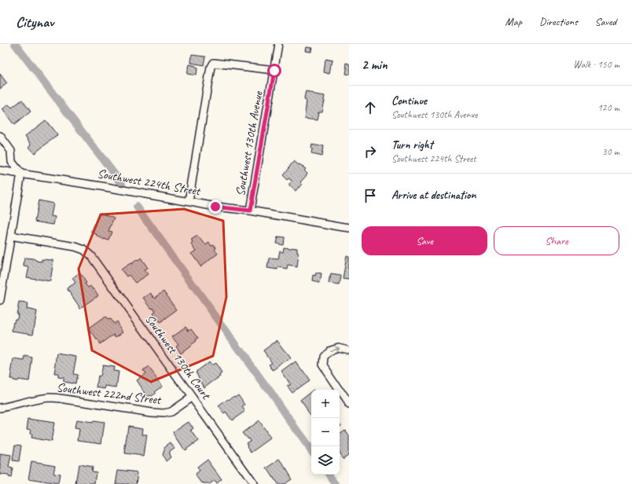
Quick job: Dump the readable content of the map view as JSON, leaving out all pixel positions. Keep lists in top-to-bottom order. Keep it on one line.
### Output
{"streets":{"street":["Southwest 130th Avenue","Southwest 224th Street","Southwest 130th Court","Southwest 222nd Street"]},"crossings":[["Southwest 130th Avenue","Southwest 224th Street"],["Southwest 130th Court","Southwest 222nd Street"]],"page":{"header":"Citynav","nav":["Map","Directions","Saved"],"heading":["2 min","Walk · 150 m"],"list":[["Continue","Southwest 130th Avenue","120 m"],["Turn right","Southwest 224th Street","30 m"],"Arrive at destination"],"buttons":["Save","Share"],"map_buttons":["+","−"]}}
